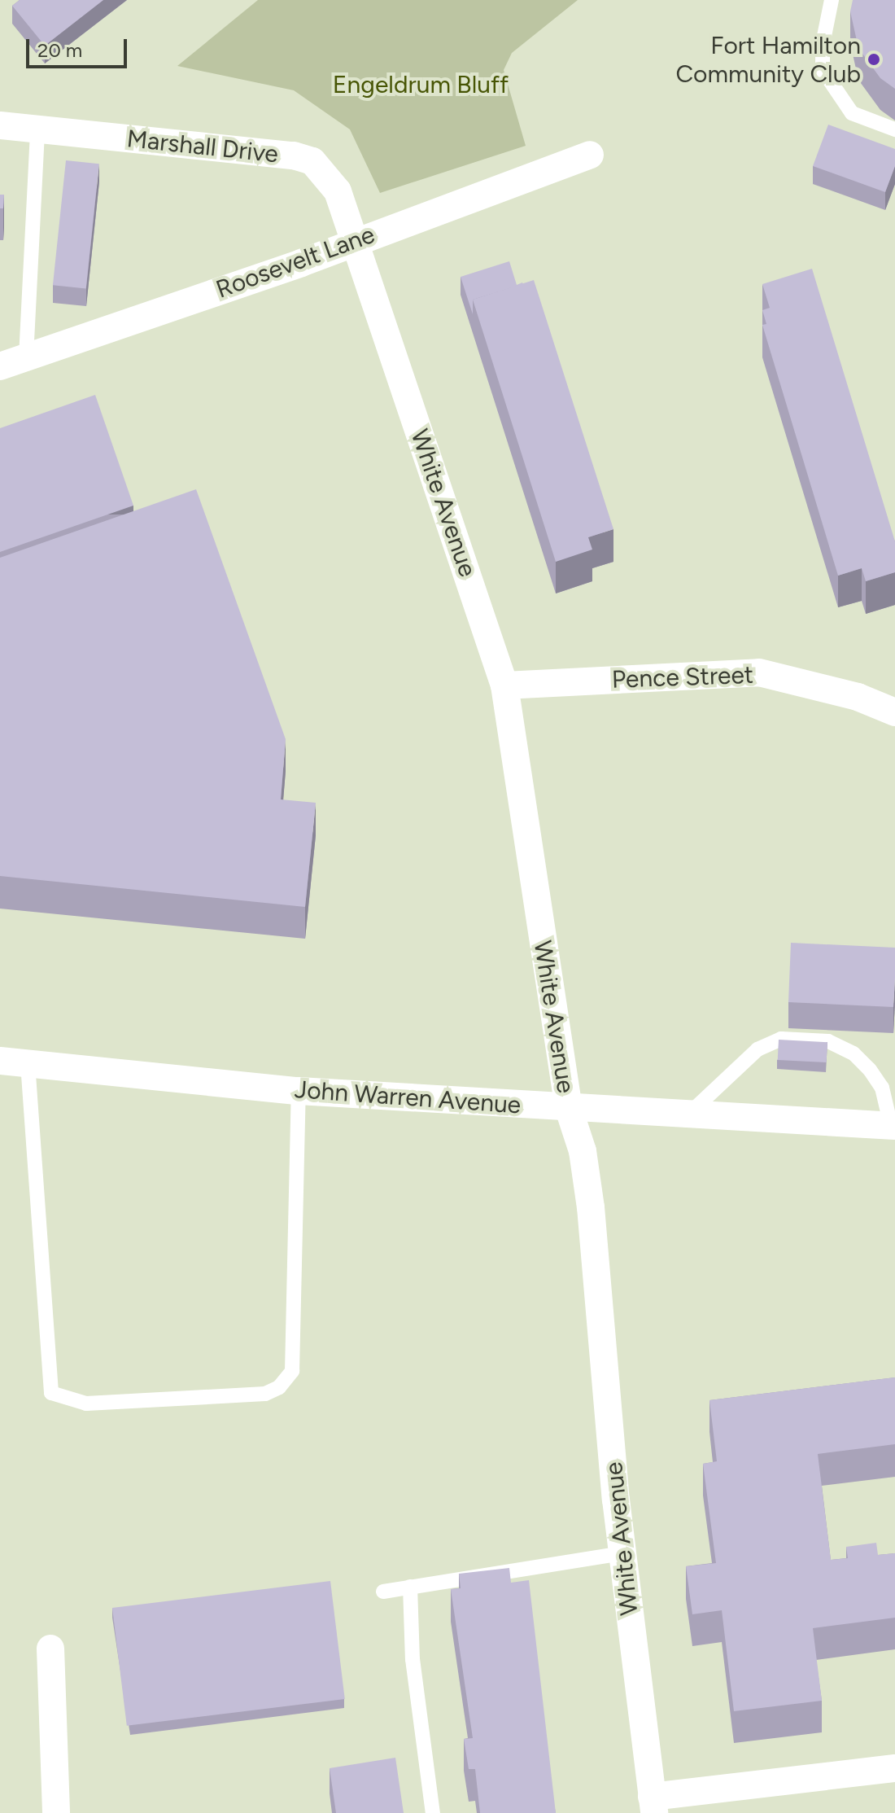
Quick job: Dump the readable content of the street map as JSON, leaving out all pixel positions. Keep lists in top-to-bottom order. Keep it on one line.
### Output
{"streets":{"street":["Marshall Drive","Roosevelt Lane","White Avenue","Pence Street","John Warren Avenue"]},"crossings":[["Marshall Drive","Roosevelt Lane"],["Marshall Drive","White Avenue"],["Roosevelt Lane","White Avenue"],["White Avenue","Pence Street"],["White Avenue","John Warren Avenue"]],"parks":["Engeldrum Bluff"],"places":["Fort Hamilton Community Club"],"scale_bar":"20 m"}
